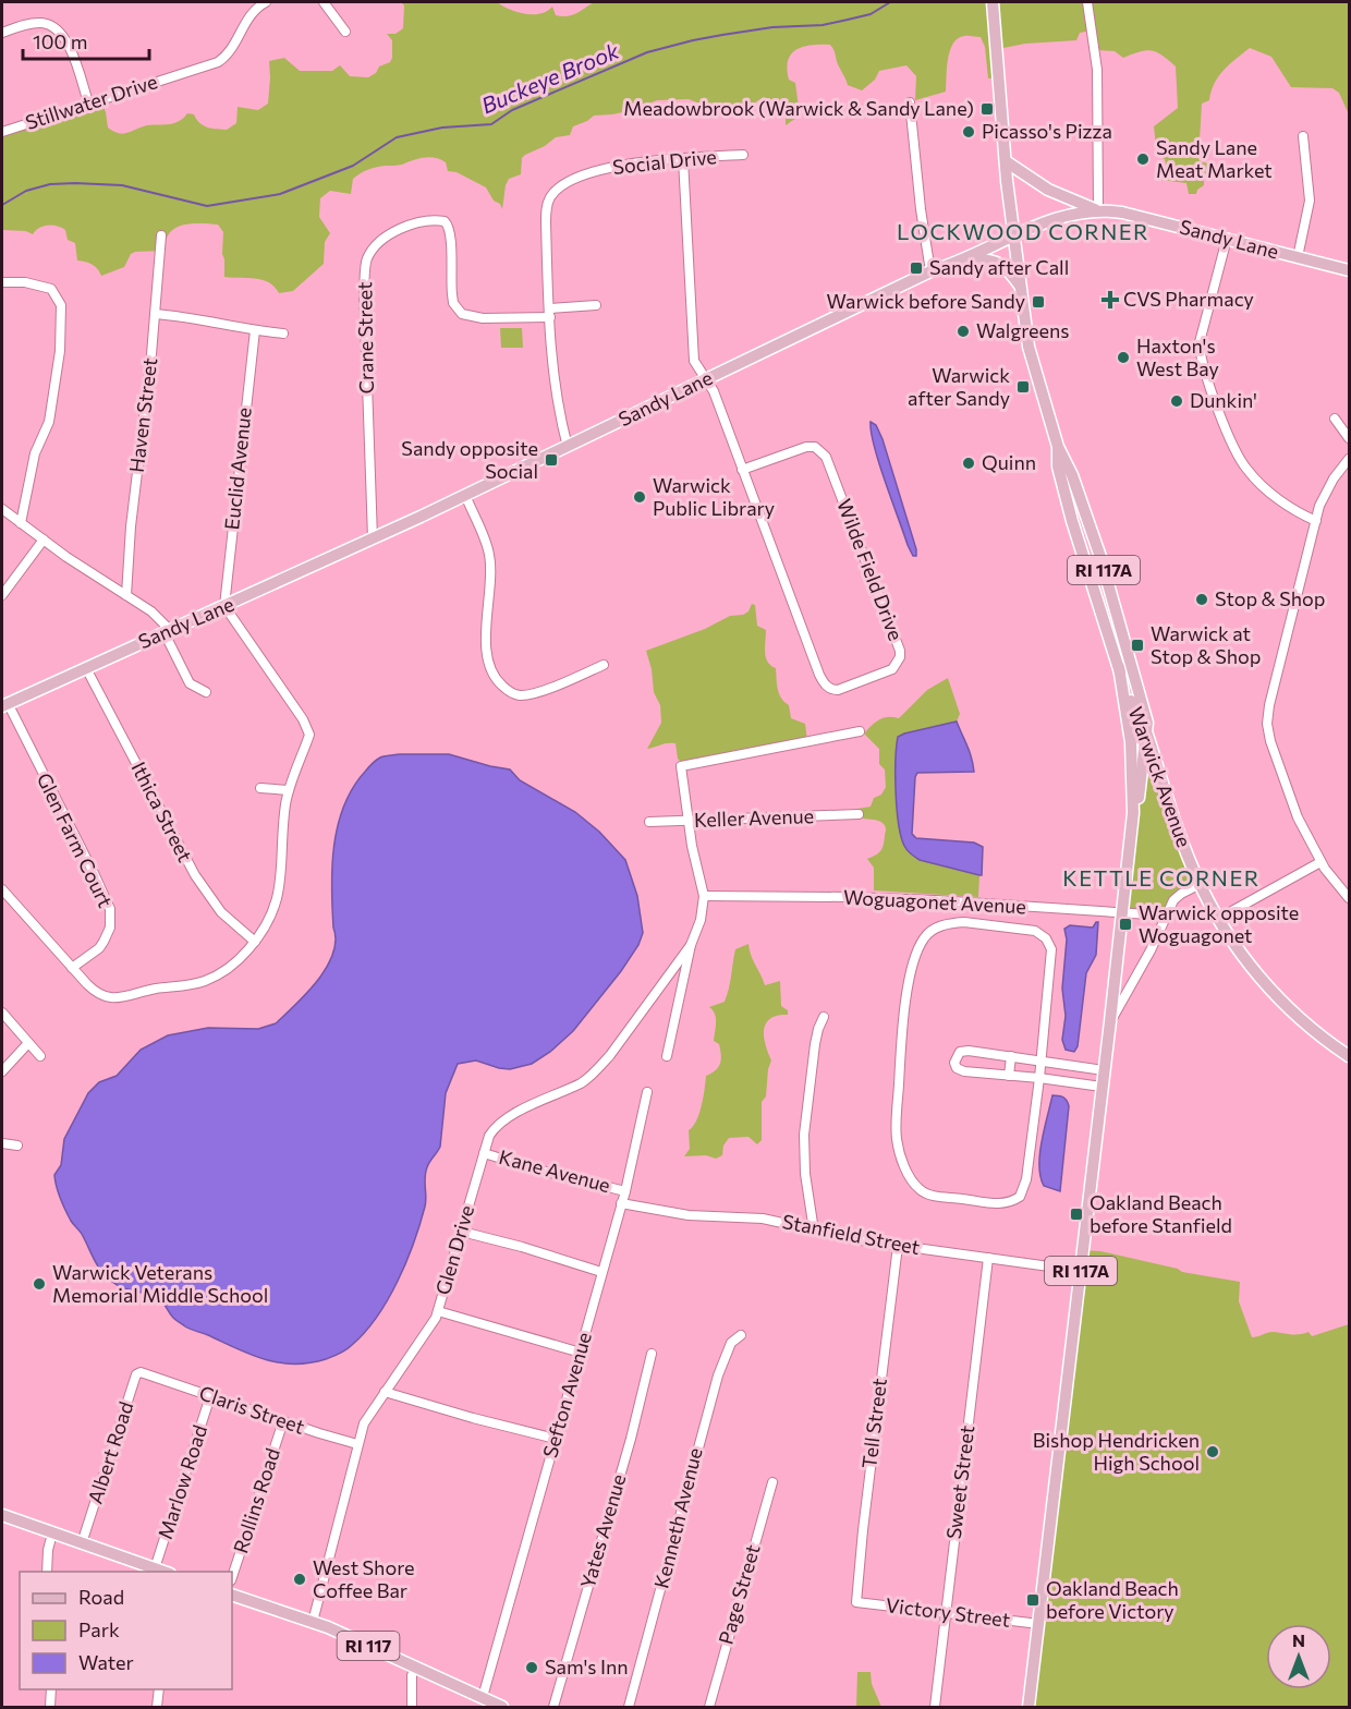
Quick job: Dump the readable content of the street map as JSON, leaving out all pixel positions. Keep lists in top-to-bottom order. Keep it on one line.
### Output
{"streets":{"main road":["Sandy Lane","RI 117A","Warwick Avenue","RI 117"],"street":["Stillwater Drive","Social Drive","Crane Street","Haven Street","Euclid Avenue","Wilde Field Drive","Ithica Street","Keller Avenue","Glen Farm Court","Woguagonet Avenue","Kane Avenue","Stanfield Street","Glen Drive","Sefton Avenue","Claris Street","Tell Street","Albert Road","Marlow Road","Sweet Street","Rollins Road","Kenneth Avenue","Yates Avenue","Page Street","Victory Street"]},"crossings":[["Social Drive","Sandy Lane"],["Social Drive","Crane Street"],["Social Drive","Wilde Field Drive"],["Sandy Lane","Crane Street"],["Sandy Lane","Euclid Avenue"],["Sandy Lane","Wilde Field Drive"],["Sandy Lane","Warwick Avenue"],["Sandy Lane","Ithica Street"],["Sandy Lane","Glen Farm Court"],["RI 117A","Warwick Avenue"],["RI 117A","Woguagonet Avenue"],["RI 117A","Stanfield Street"],["RI 117A","Victory Street"],["Kane Avenue","Glen Drive"],["Kane Avenue","Sefton Avenue"],["Stanfield Street","Sefton Avenue"],["Stanfield Street","Tell Street"],["Stanfield Street","Sweet Street"],["Glen Drive","Claris Street"],["Glen Drive","RI 117"],["Sefton Avenue","RI 117"],["Claris Street","Albert Road"],["Claris Street","Marlow Road"],["Claris Street","Rollins Road"],["Tell Street","Victory Street"],["Sweet Street","Victory Street"]],"districts":["LOCKWOOD CORNER","KETTLE CORNER"],"water":["Buckeye Brook"],"places":{"transit":["Meadowbrook (Warwick & Sandy Lane)","Sandy after Call","Warwick before Sandy","Warwick after Sandy","Sandy opposite Social","Warwick at Stop & Shop","Warwick opposite Woguagonet","Oakland Beach before Stanfield","Oakland Beach before Victory"],"other":["Picasso's Pizza","Sandy Lane Meat Market","Walgreens","Haxton's West Bay","Dunkin'","Quinn","Warwick Public Library","Stop & Shop","Warwick Veterans Memorial Middle School","Bishop Hendricken High School","West Shore Coffee Bar","Sam's Inn"],"health":["CVS Pharmacy"]},"legend":["Road","Park","Water"],"scale_bar":"100 m","north":"top"}
